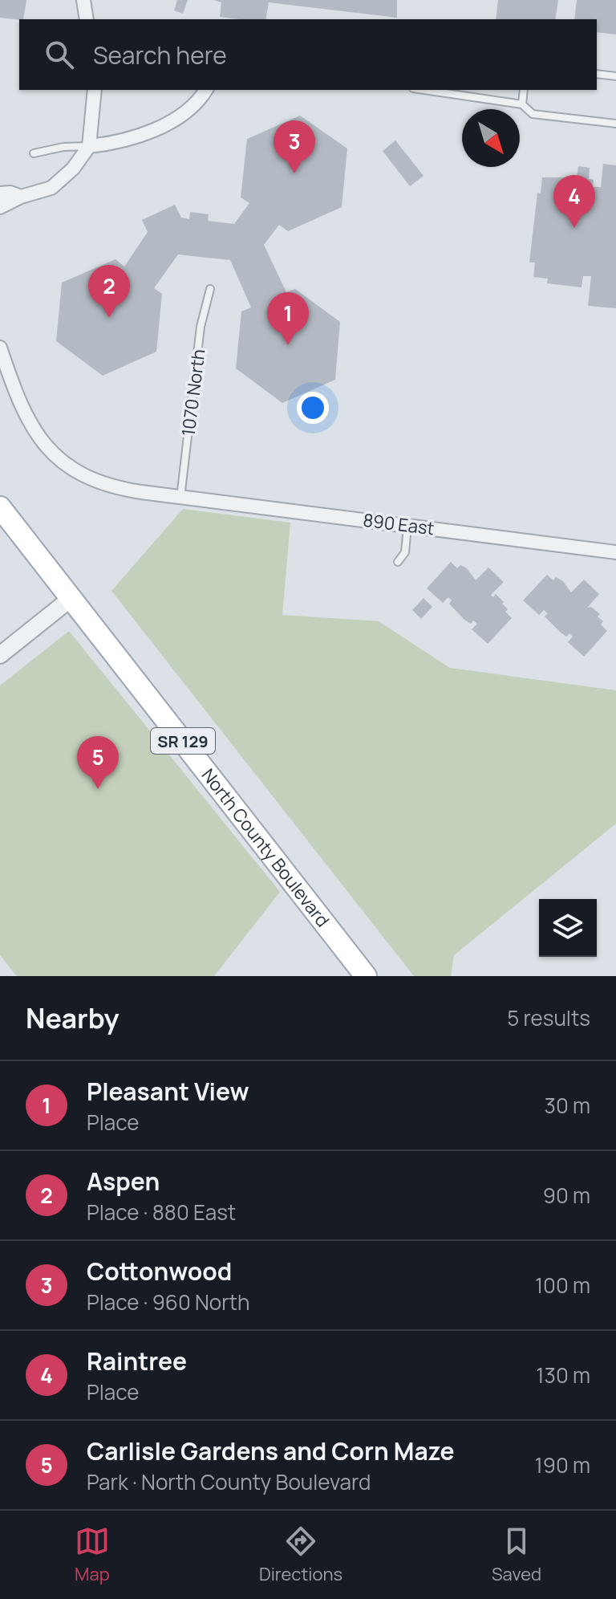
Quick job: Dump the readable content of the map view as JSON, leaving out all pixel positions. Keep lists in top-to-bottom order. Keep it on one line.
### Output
{"streets":{"main road":["SR 129","North County Boulevard"],"street":["890 East"],"lane":["1070 North"]},"crossings":[["1070 North","890 East"]],"north":"bottom right","page":{"search":"Search here","pins":["3","4","2","1","5"],"heading":["Nearby","5 results"],"list":[{"mark":"1","name":"Pleasant View","note":"Place","value":"30 m"},{"mark":"2","name":"Aspen","note":"Place · 880 East","value":"90 m"},{"mark":"3","name":"Cottonwood","note":"Place · 960 North","value":"100 m"},{"mark":"4","name":"Raintree","note":"Place","value":"130 m"},{"mark":"5","name":"Carlisle Gardens and Corn Maze","note":"Park · North County Boulevard","value":"190 m"}],"nav":["Map","Directions","Saved"]}}
